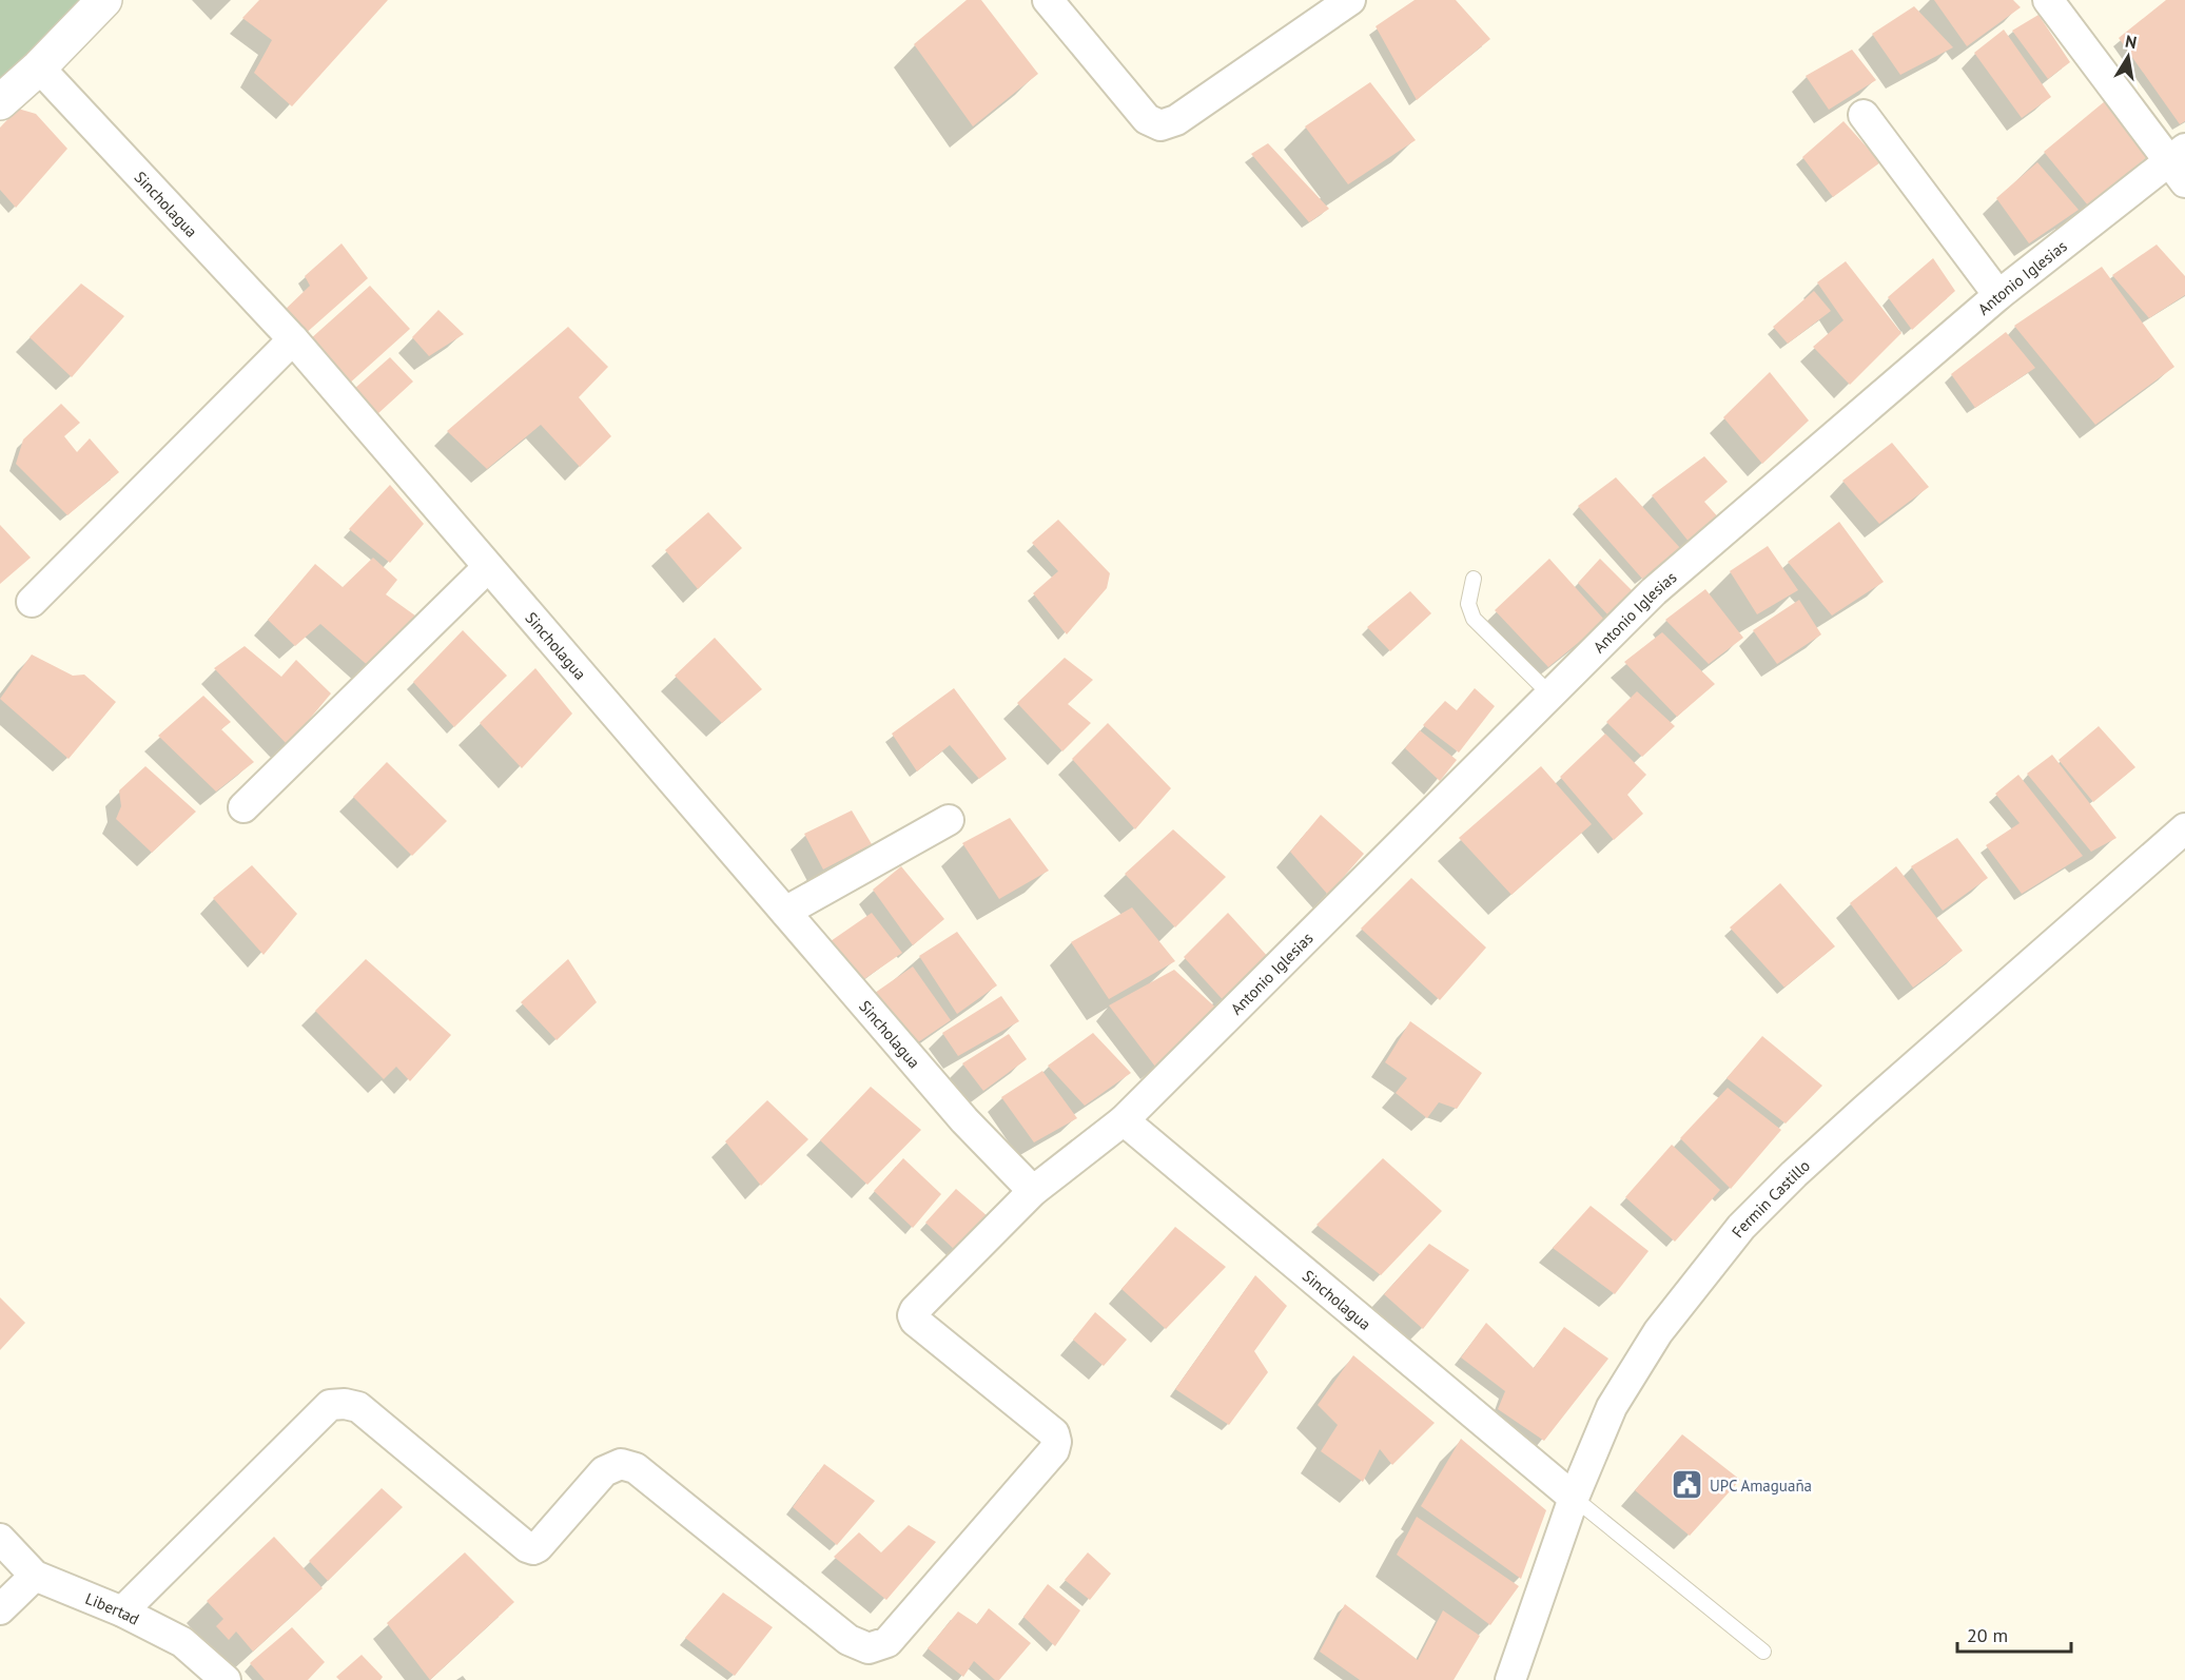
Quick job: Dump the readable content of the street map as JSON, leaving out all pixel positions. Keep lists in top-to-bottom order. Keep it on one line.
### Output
{"streets":{"street":["Sincholagua","Antonio Iglesias","Fermin Castillo","Libertad"]},"crossings":[["Sincholagua","Antonio Iglesias"],["Sincholagua","Fermin Castillo"]],"places":{"public building":["UPC Amaguaña"]},"scale_bar":"20 m","north":"top"}
